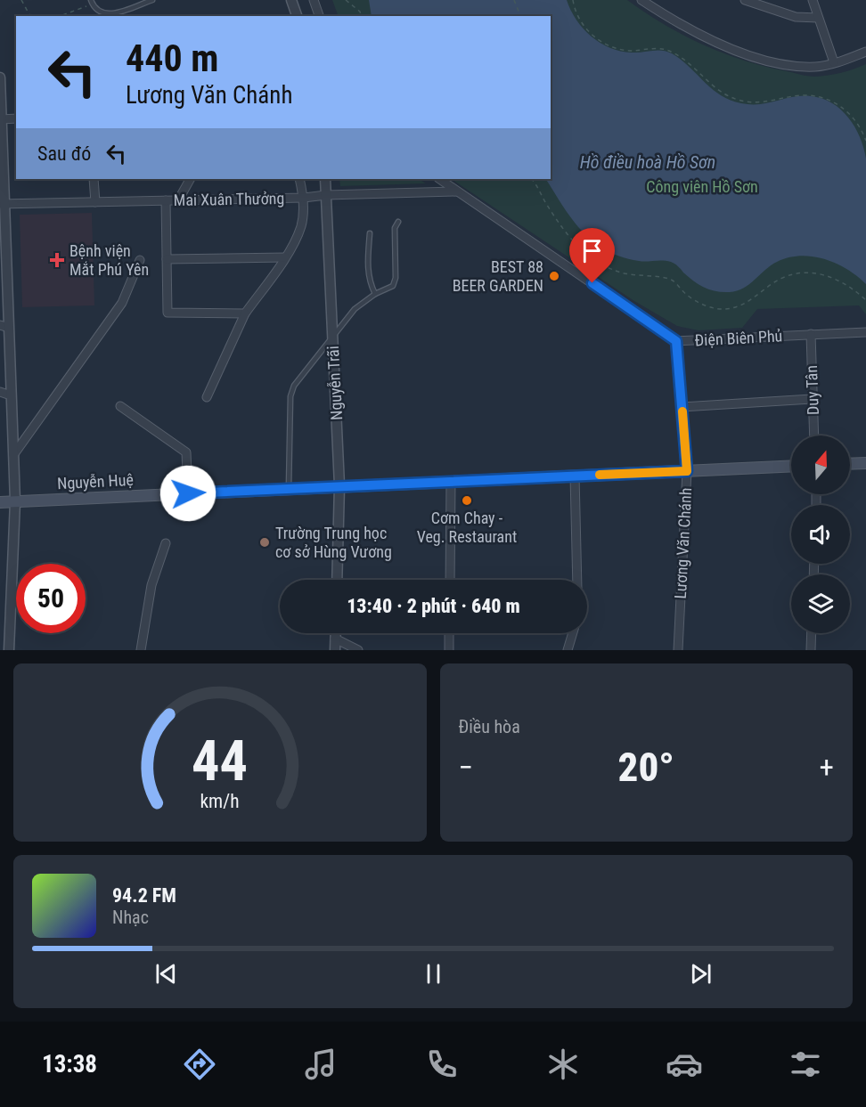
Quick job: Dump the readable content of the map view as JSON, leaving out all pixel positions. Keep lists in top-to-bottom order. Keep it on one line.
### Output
{"streets":{"main road":["Nguyễn Huệ"],"street":["Mai Xuân Thưởng","Điện Biên Phủ","Nguyễn Trãi","Duy Tân","Lương Văn Chánh"]},"crossings":[["Mai Xuân Thưởng","Điện Biên Phủ"],["Mai Xuân Thưởng","Nguyễn Trãi"],["Điện Biên Phủ","Duy Tân"],["Điện Biên Phủ","Lương Văn Chánh"],["Nguyễn Trãi","Nguyễn Huệ"],["Nguyễn Huệ","Lương Văn Chánh"]],"water":["Hồ điều hoà Hồ Sơn"],"parks":["Công viên Hồ Sơn"],"places":{"health":["Bệnh viện Mắt Phú Yên"],"other":["BEST 88 BEER GARDEN","Cơm Chay - Veg. Restaurant","Trường Trung học cơ sở Hùng Vương"]},"north":"top","page":{"turn":["440 m","Lương Văn Chánh"],"then":"Sau đó","limit":"50","trip":"13:40 · 2 phút · 640 m","tile":"Điều hòa","heat":["−","20°","+"],"song":["94.2 FM","Nhạc"],"tabs":"13:38","gauge":["44","km/h"]}}
